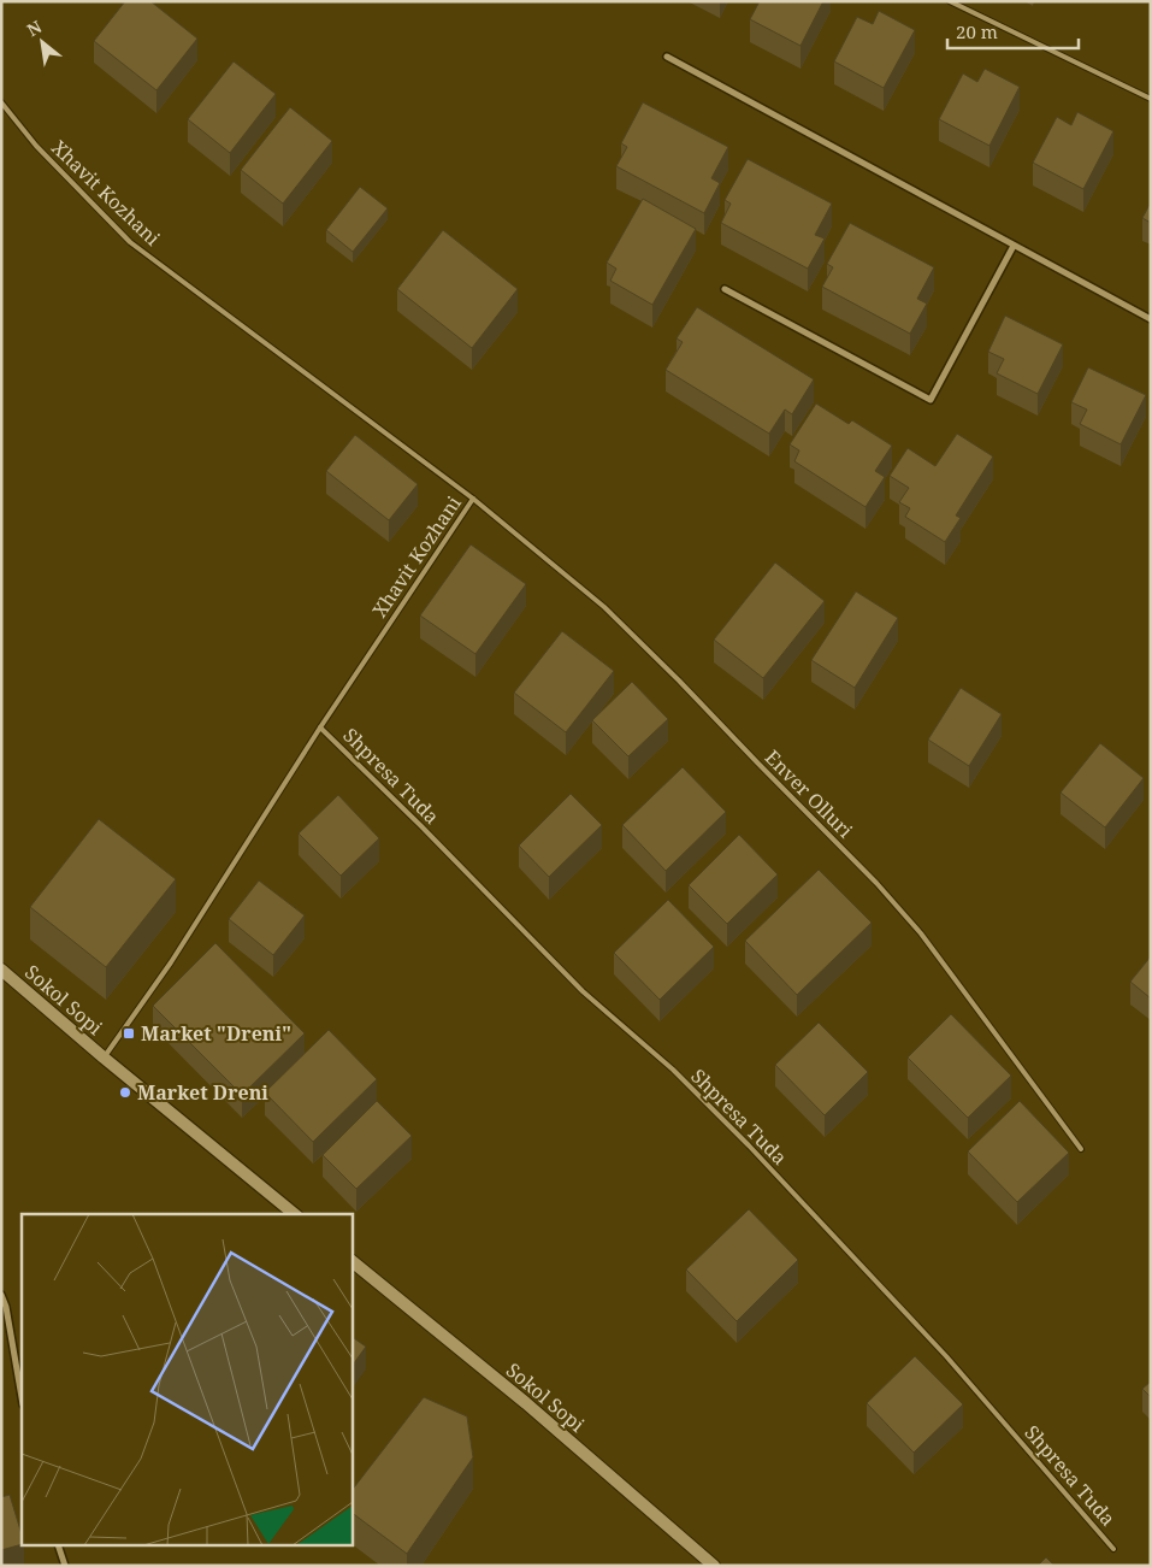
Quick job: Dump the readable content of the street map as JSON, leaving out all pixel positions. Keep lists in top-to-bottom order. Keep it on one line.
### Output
{"streets":{"street":["Sokol Sopi"],"lane":["Xhavit Kozhani","Shpresa Tuda","Enver Olluri"]},"crossings":[["Xhavit Kozhani","Shpresa Tuda"],["Xhavit Kozhani","Enver Olluri"],["Xhavit Kozhani","Sokol Sopi"]],"places":{"transit":["Market \"Dreni\""],"other":["Market Dreni"]},"scale_bar":"20 m","north":"top left"}
